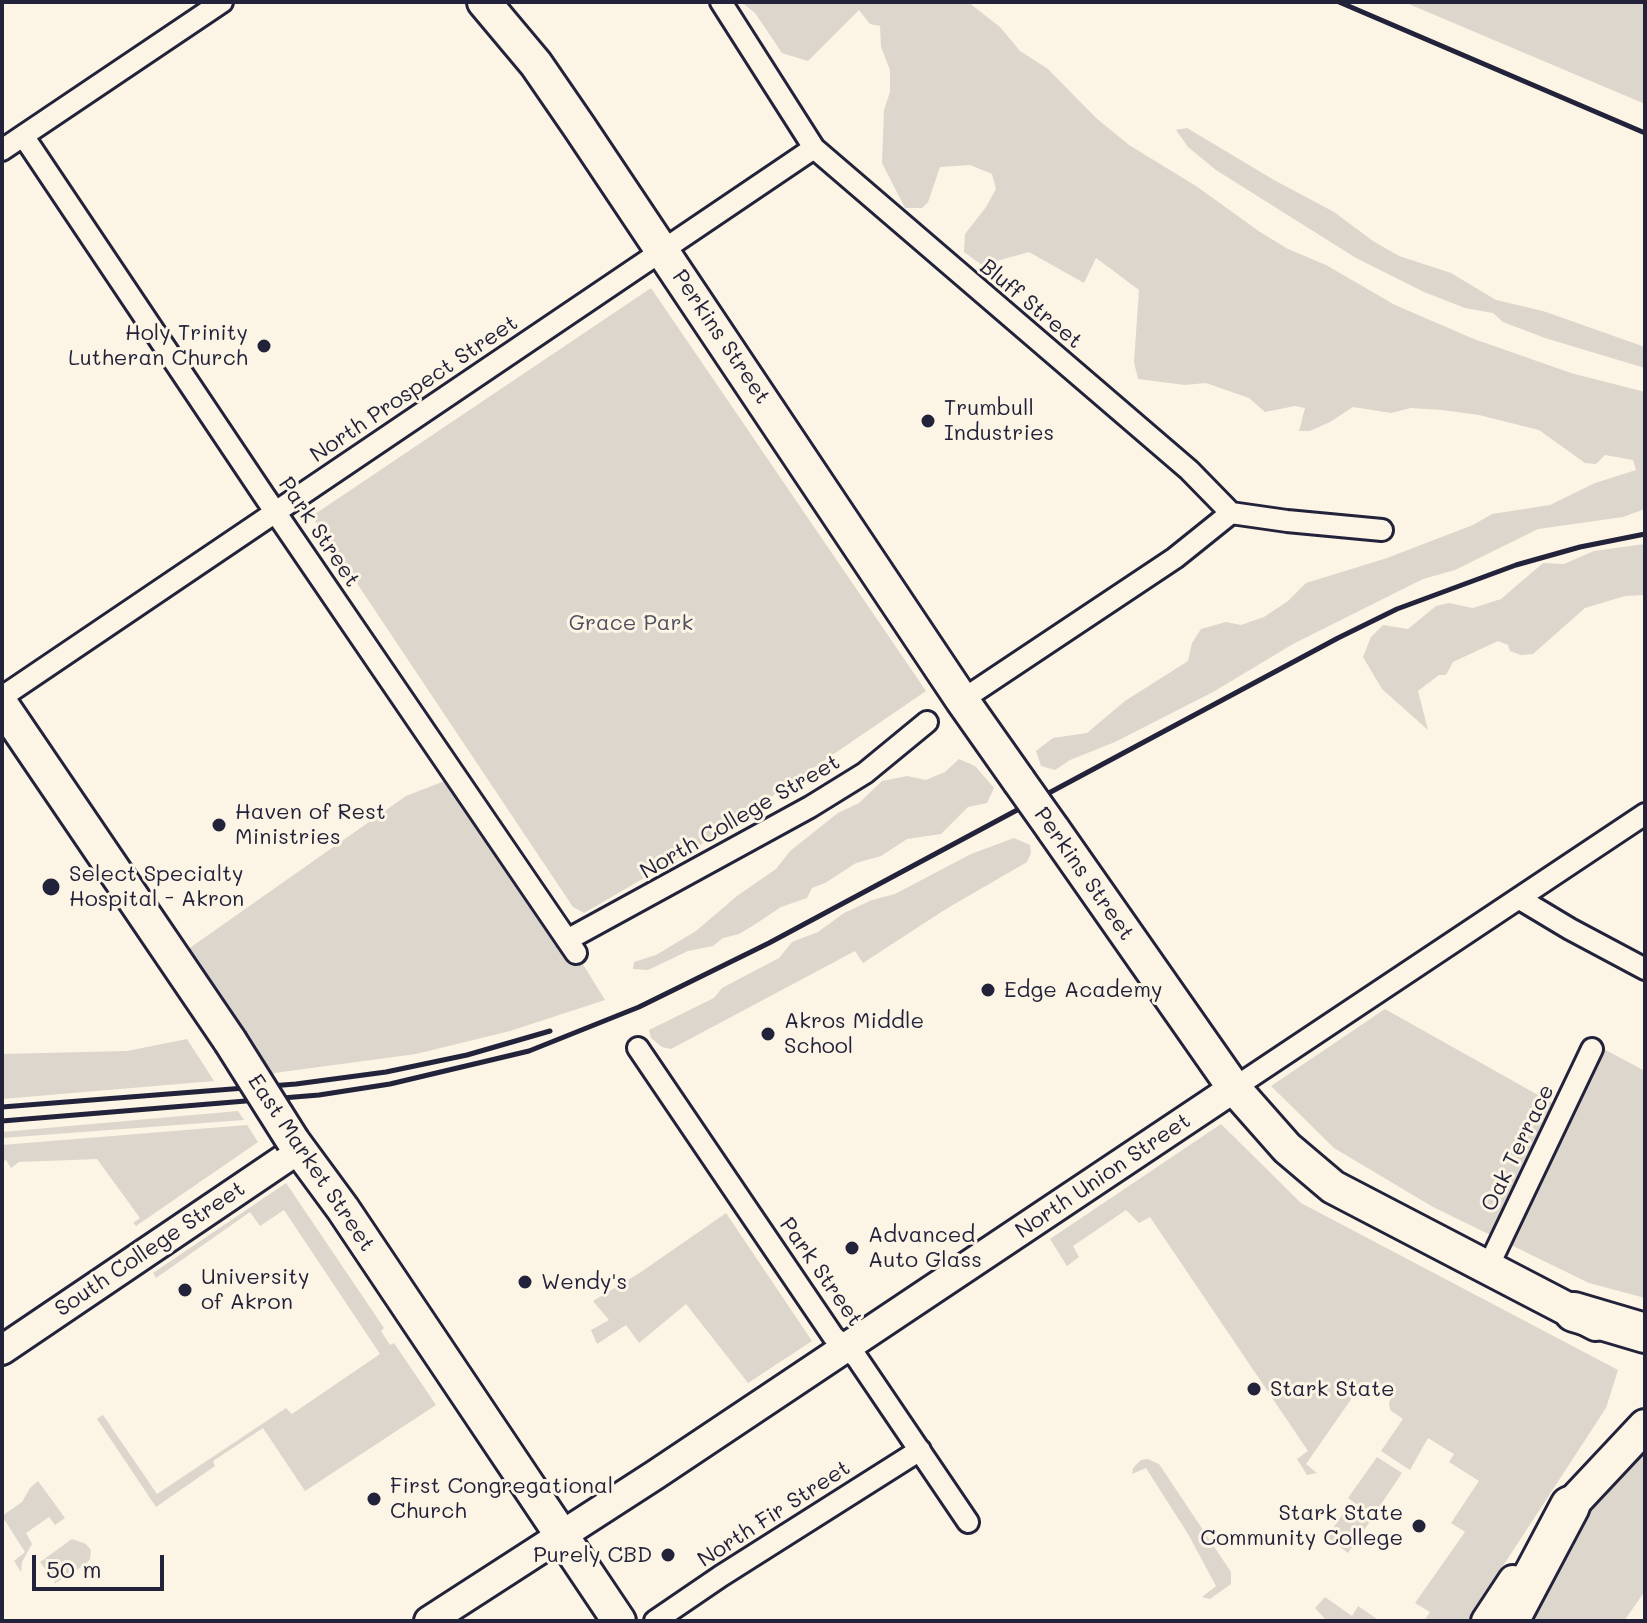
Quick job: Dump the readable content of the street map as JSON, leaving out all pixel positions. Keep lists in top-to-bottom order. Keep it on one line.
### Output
{"streets":{"main road":["Perkins Street","East Market Street"],"street":["Bluff Street","North Prospect Street","Park Street","North College Street","Oak Terrace","North Union Street","South College Street","North Fir Street"]},"crossings":[["Bluff Street","North Prospect Street"],["Perkins Street","North Prospect Street"],["Perkins Street","Oak Terrace"],["Perkins Street","North Union Street"],["North Prospect Street","Park Street"],["Park Street","North College Street"],["Park Street","North Union Street"],["Park Street","North Fir Street"],["East Market Street","North Union Street"],["East Market Street","South College Street"]],"parks":["Grace Park"],"places":["Holy Trinity Lutheran Church","Trumbull Industries","Haven of Rest Ministries","Select Specialty Hospital - Akron","Edge Academy","Akros Middle School","Advanced Auto Glass","Wendy's","University of Akron","Stark State","First Congregational Church","Stark State Community College","Purely CBD"],"scale_bar":"50 m"}
